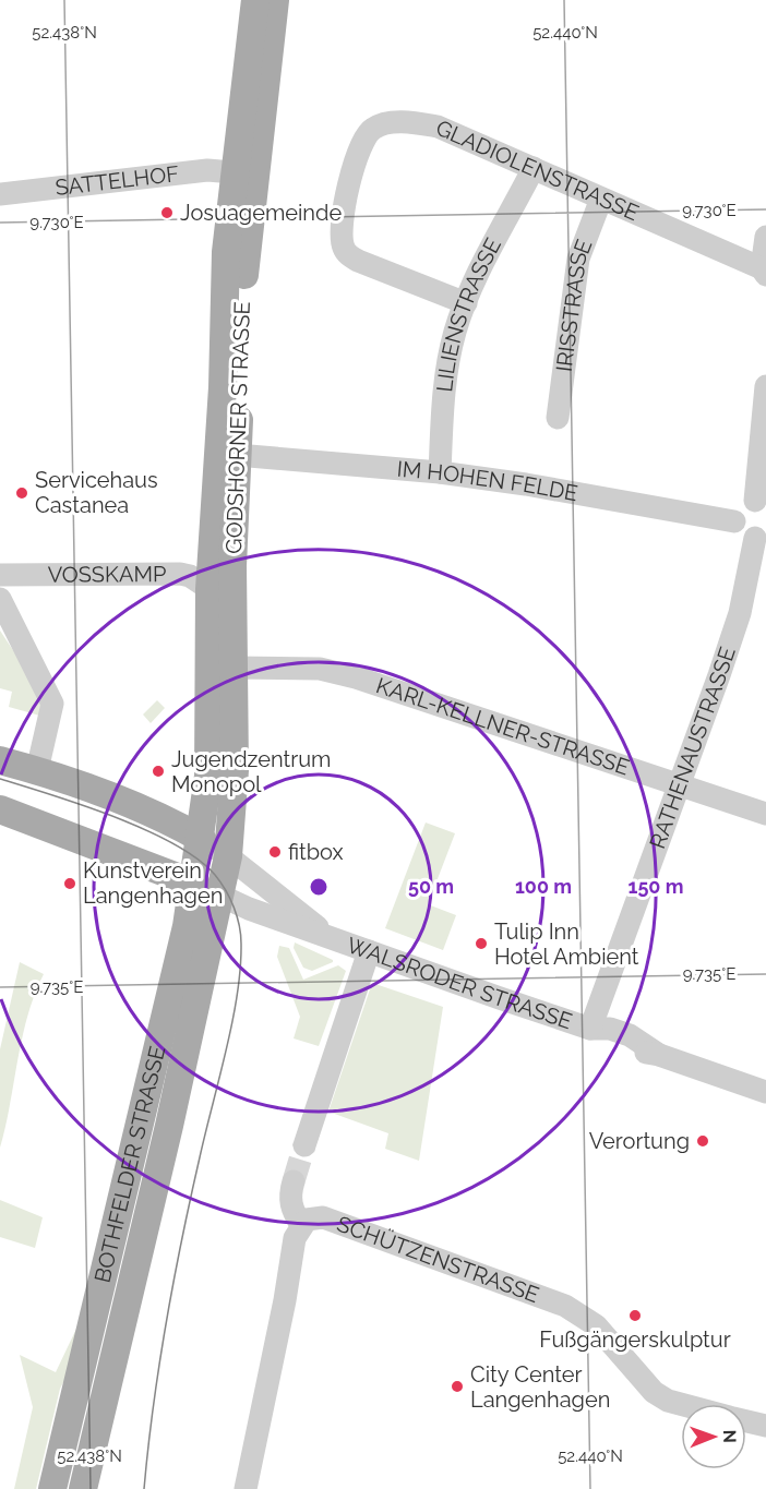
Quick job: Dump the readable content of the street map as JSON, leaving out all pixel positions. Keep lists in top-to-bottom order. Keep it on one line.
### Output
{"streets":{"main road":["GODSHORNER STRASSE","WALSRODER STRASSE","BOTHFELDER STRASSE"],"street":["GLADIOLENSTRASSE","SATTELHOF","IRISSTRASSE","LILIENSTRASSE","IM HOHEN FELDE","VOSSKAMP","KARL-KELLNER-STRASSE","RATHENAUSTRASSE","SCHÜTZENSTRASSE"]},"crossings":[["GLADIOLENSTRASSE","IRISSTRASSE"],["GLADIOLENSTRASSE","LILIENSTRASSE"],["SATTELHOF","GODSHORNER STRASSE"],["LILIENSTRASSE","IM HOHEN FELDE"],["GODSHORNER STRASSE","IM HOHEN FELDE"],["GODSHORNER STRASSE","VOSSKAMP"],["GODSHORNER STRASSE","KARL-KELLNER-STRASSE"],["GODSHORNER STRASSE","WALSRODER STRASSE"],["GODSHORNER STRASSE","BOTHFELDER STRASSE"],["KARL-KELLNER-STRASSE","RATHENAUSTRASSE"],["RATHENAUSTRASSE","WALSRODER STRASSE"],["WALSRODER STRASSE","BOTHFELDER STRASSE"]],"places":["Josuagemeinde","Servicehaus Castanea","Jugendzentrum Monopol","fitbox","Kunstverein Langenhagen","Tulip Inn Hotel Ambient","Verortung","Fußgängerskulptur","City Center Langenhagen"],"north":"right","coordinates":["52.438°N","52.440°N","9.730°E","9.735°E"],"rings":["50 m","100 m","150 m"]}
